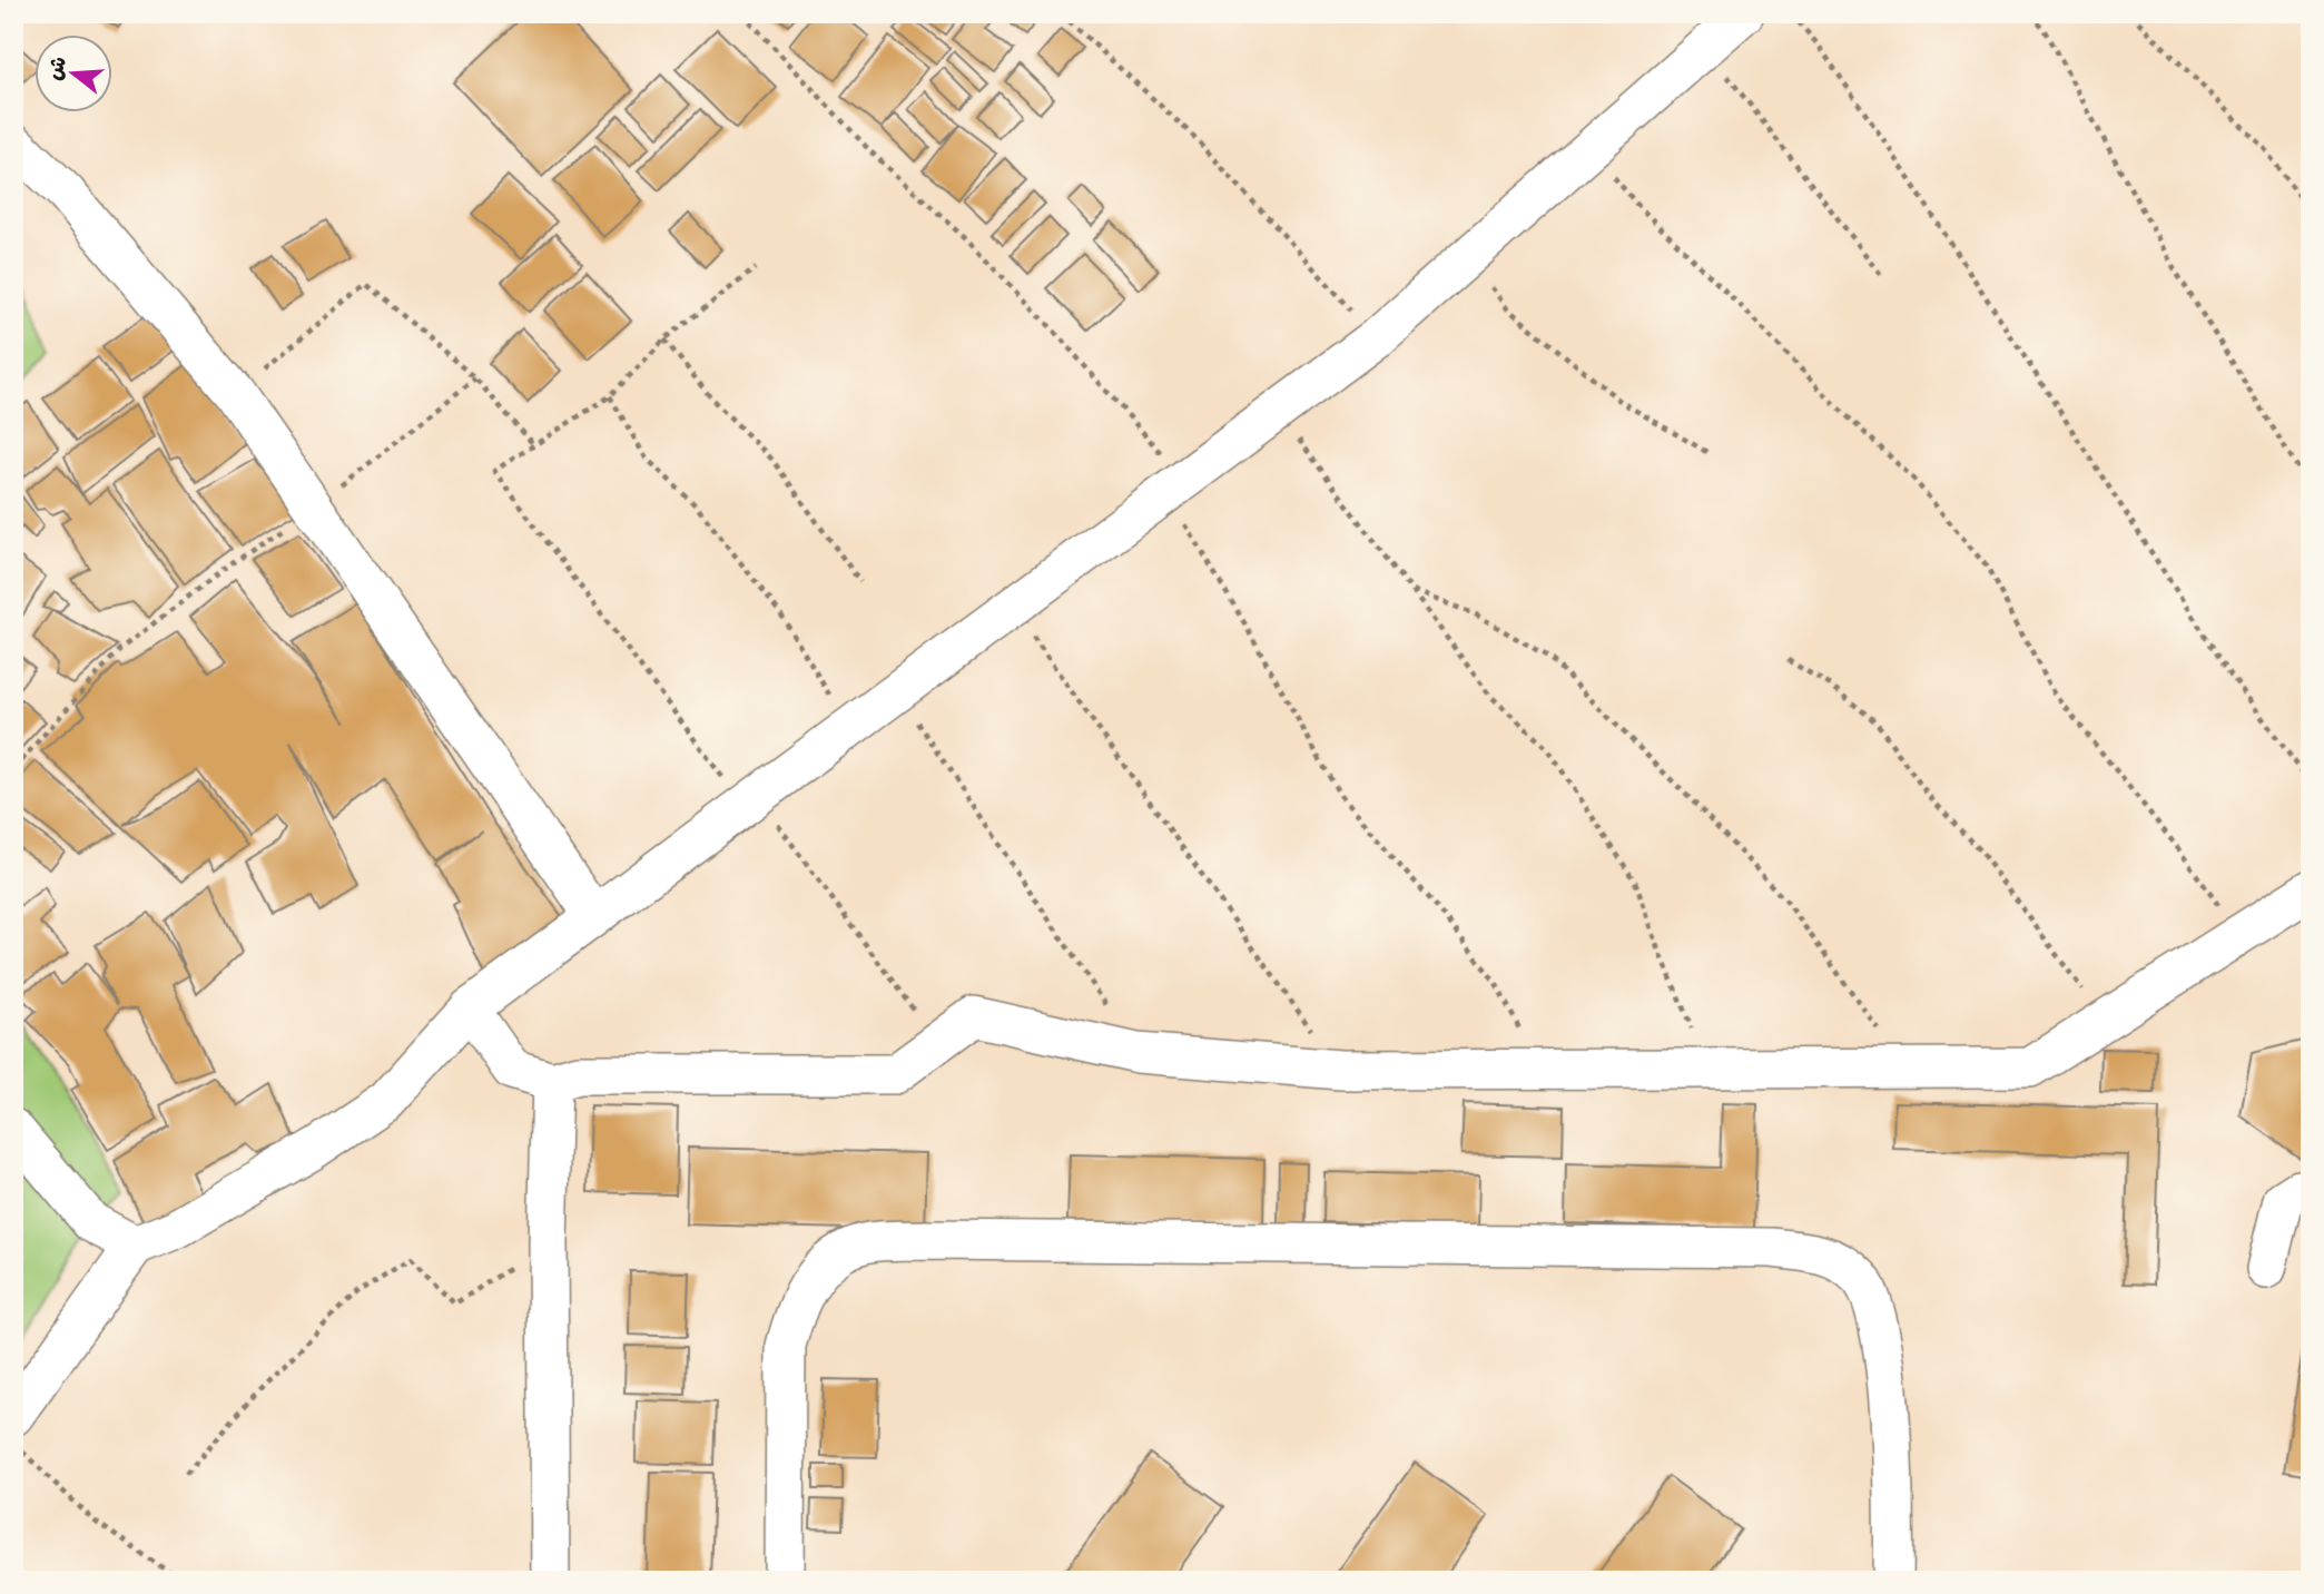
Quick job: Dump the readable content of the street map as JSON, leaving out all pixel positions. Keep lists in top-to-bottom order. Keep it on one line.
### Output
{"north":"left"}
